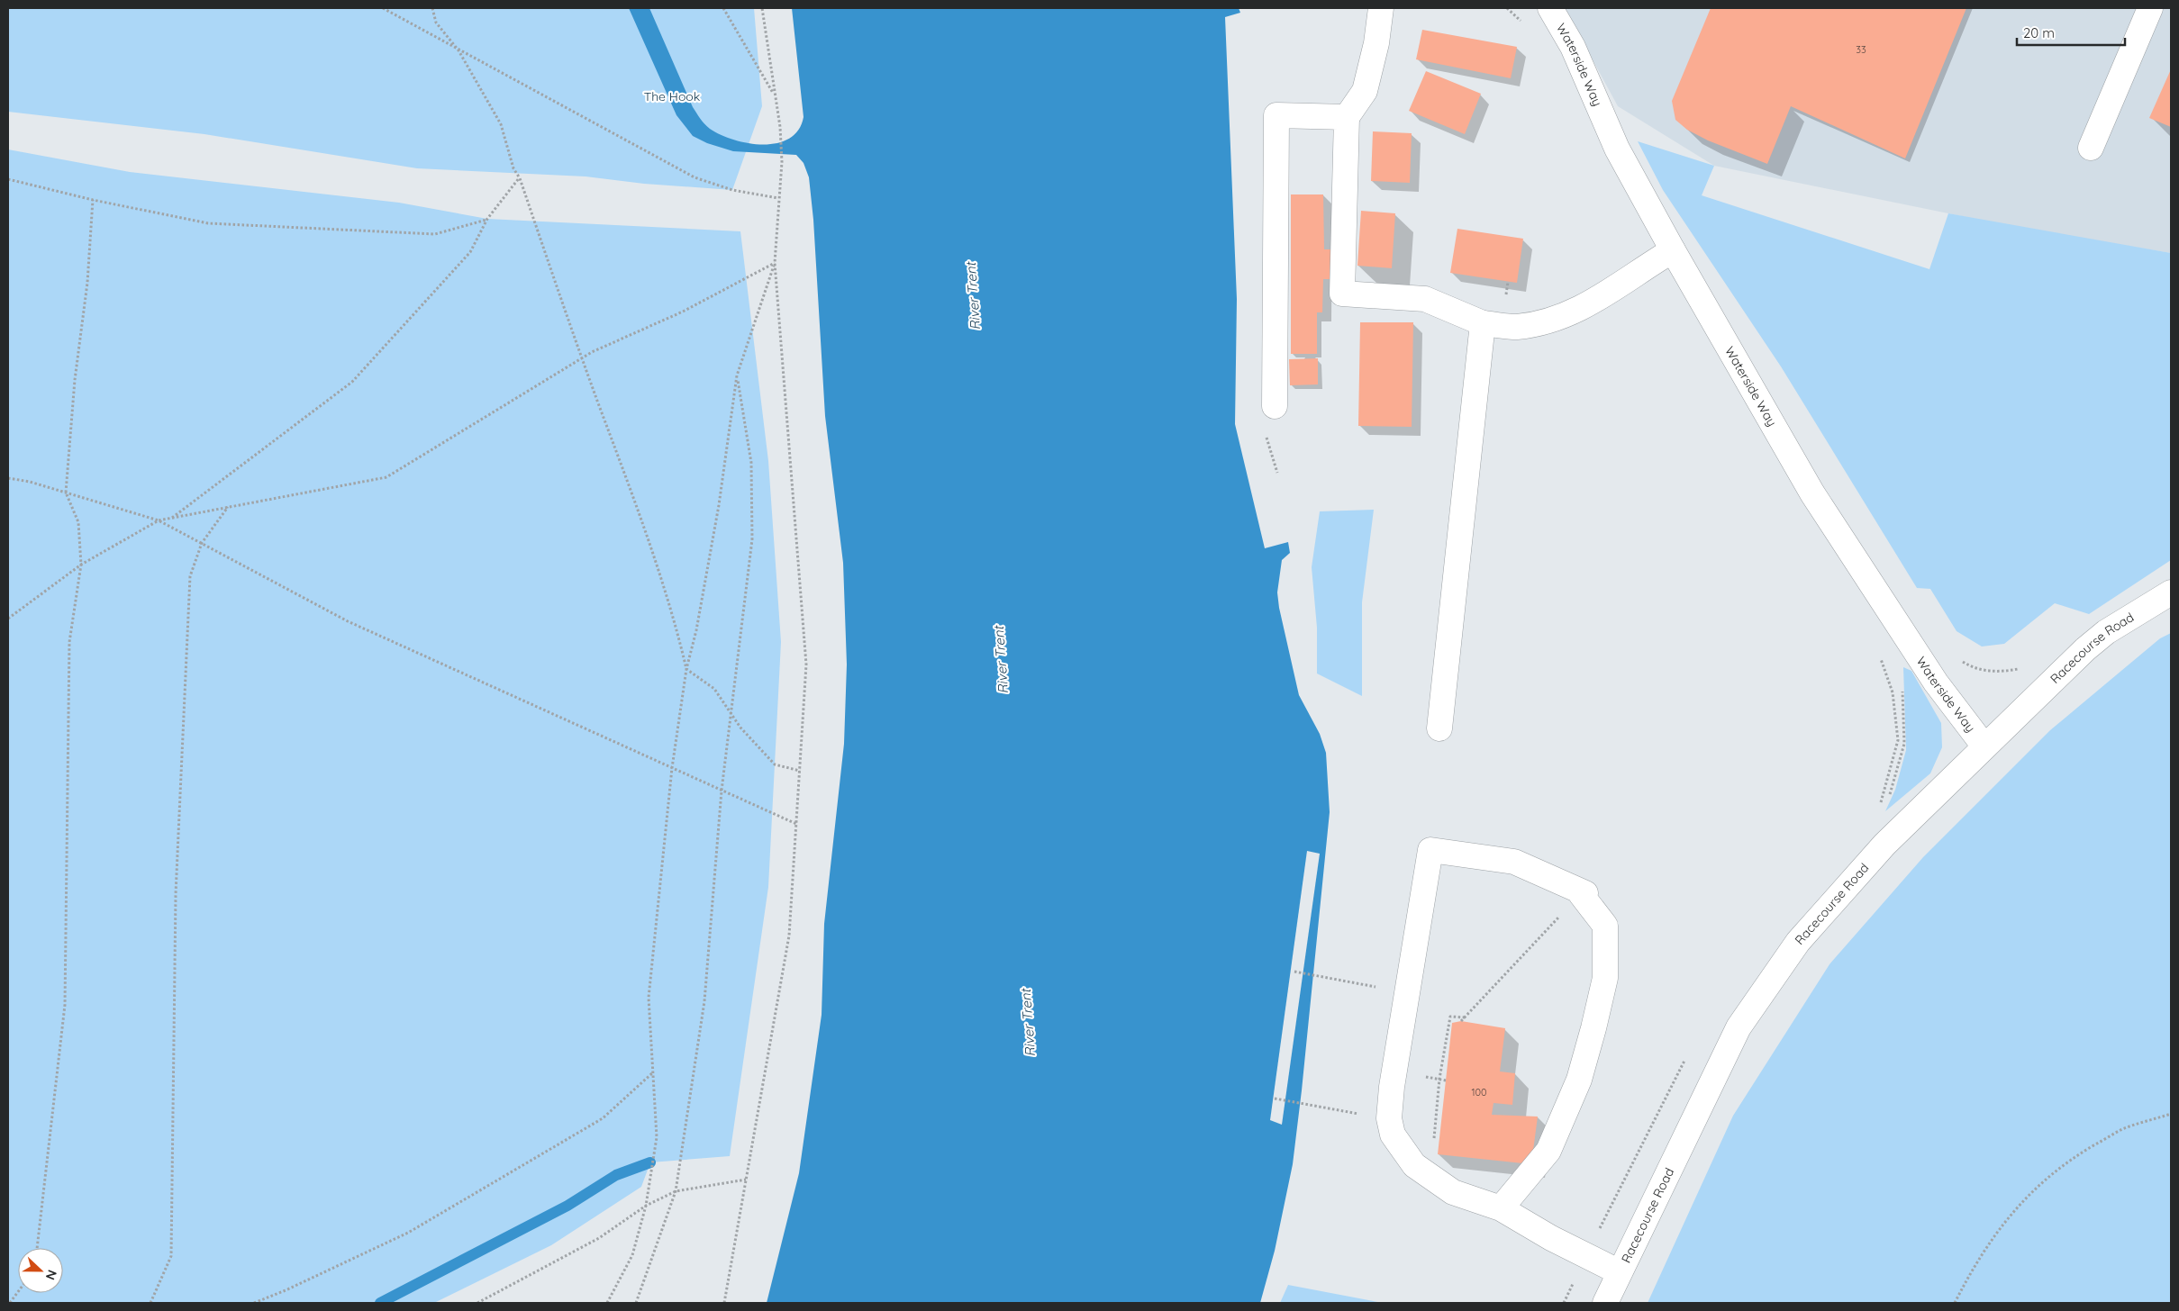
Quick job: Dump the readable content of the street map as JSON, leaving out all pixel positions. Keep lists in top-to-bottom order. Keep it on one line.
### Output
{"streets":{"street":["Waterside Way","Racecourse Road"]},"crossings":[["Waterside Way","Racecourse Road"]],"water":["River Trent"],"parks":["The Hook"],"house_numbers":["33","100"],"scale_bar":"20 m","north":"right"}
